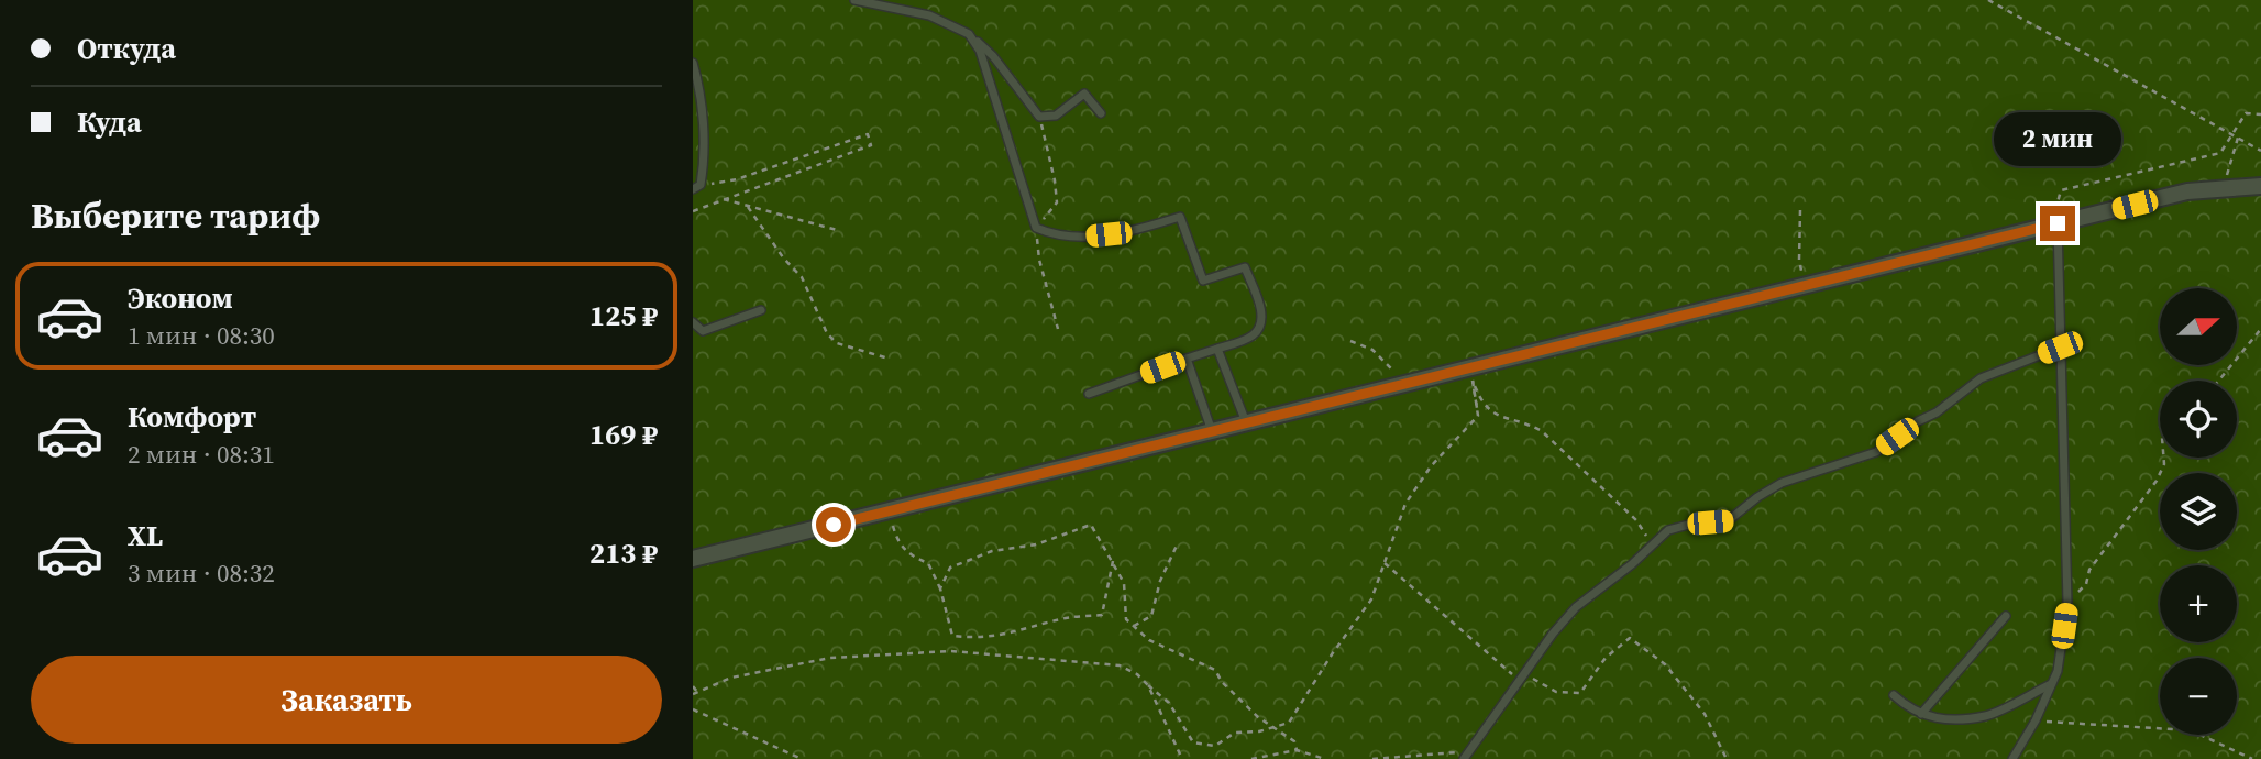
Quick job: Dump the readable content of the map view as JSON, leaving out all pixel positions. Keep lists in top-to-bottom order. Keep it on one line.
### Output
{"north":"right","page":{"banner":["Откуда","Куда"],"bubble":"2 мин","heading":"Выберите тариф","list":[{"name":"Эконом","note":"1 мин · 08:30","value":"125 ₽"},{"name":"Комфорт","note":"2 мин · 08:31","value":"169 ₽"},{"name":"XL","note":"3 мин · 08:32","value":"213 ₽"}],"map_buttons":["+","−"],"buttons":"Заказать"}}
